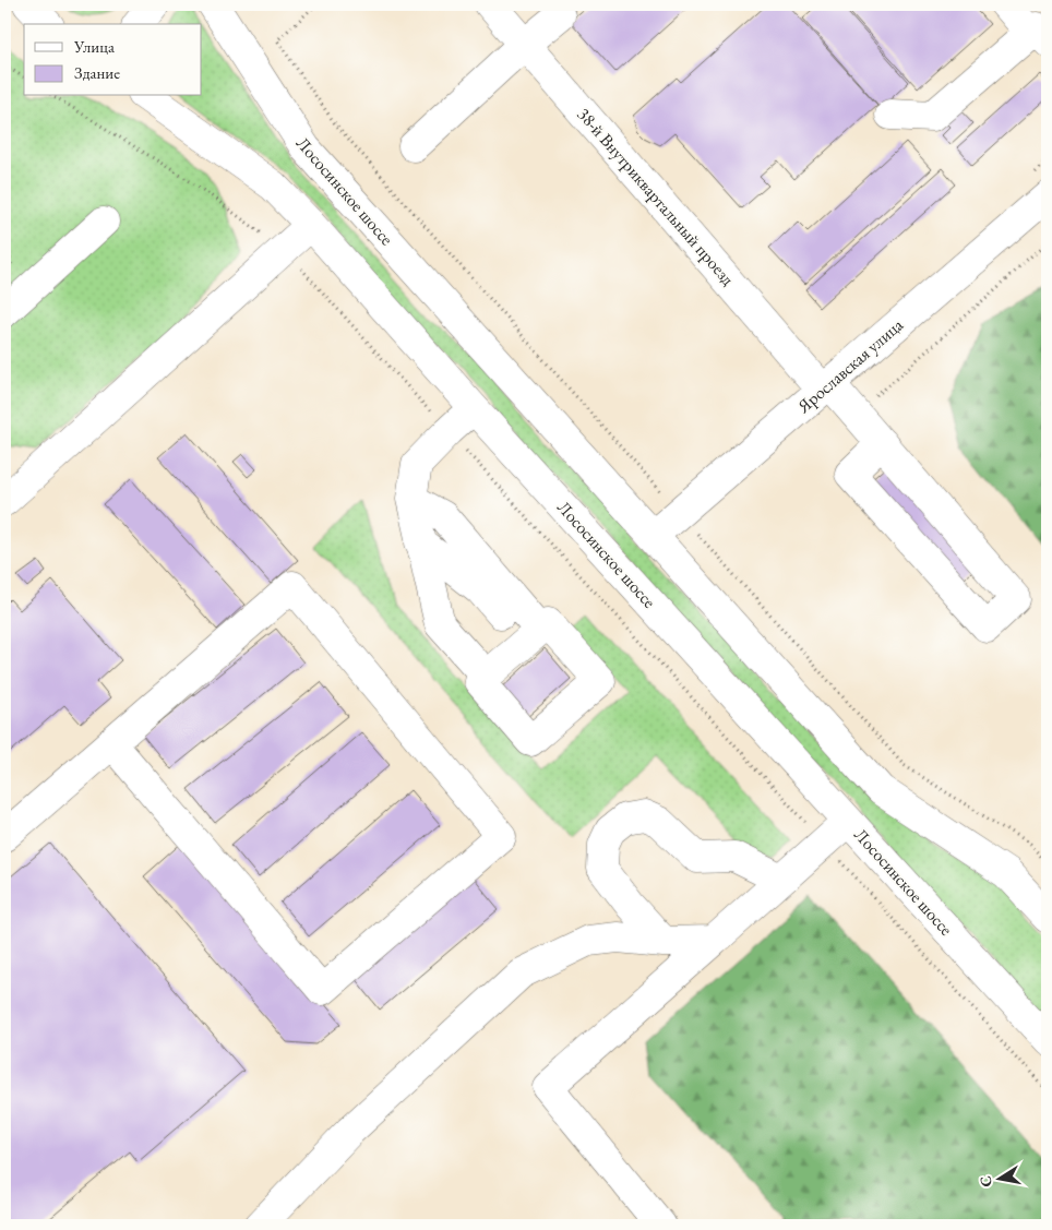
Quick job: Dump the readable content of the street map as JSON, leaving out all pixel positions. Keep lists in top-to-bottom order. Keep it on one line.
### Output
{"streets":{"street":["Лососинское шоссе","38-й Внутриквартальный проезд","Ярославская улица"]},"crossings":[["Лососинское шоссе","Ярославская улица"],["38-й Внутриквартальный проезд","Ярославская улица"]],"legend":["Улица","Здание"],"north":"left"}
